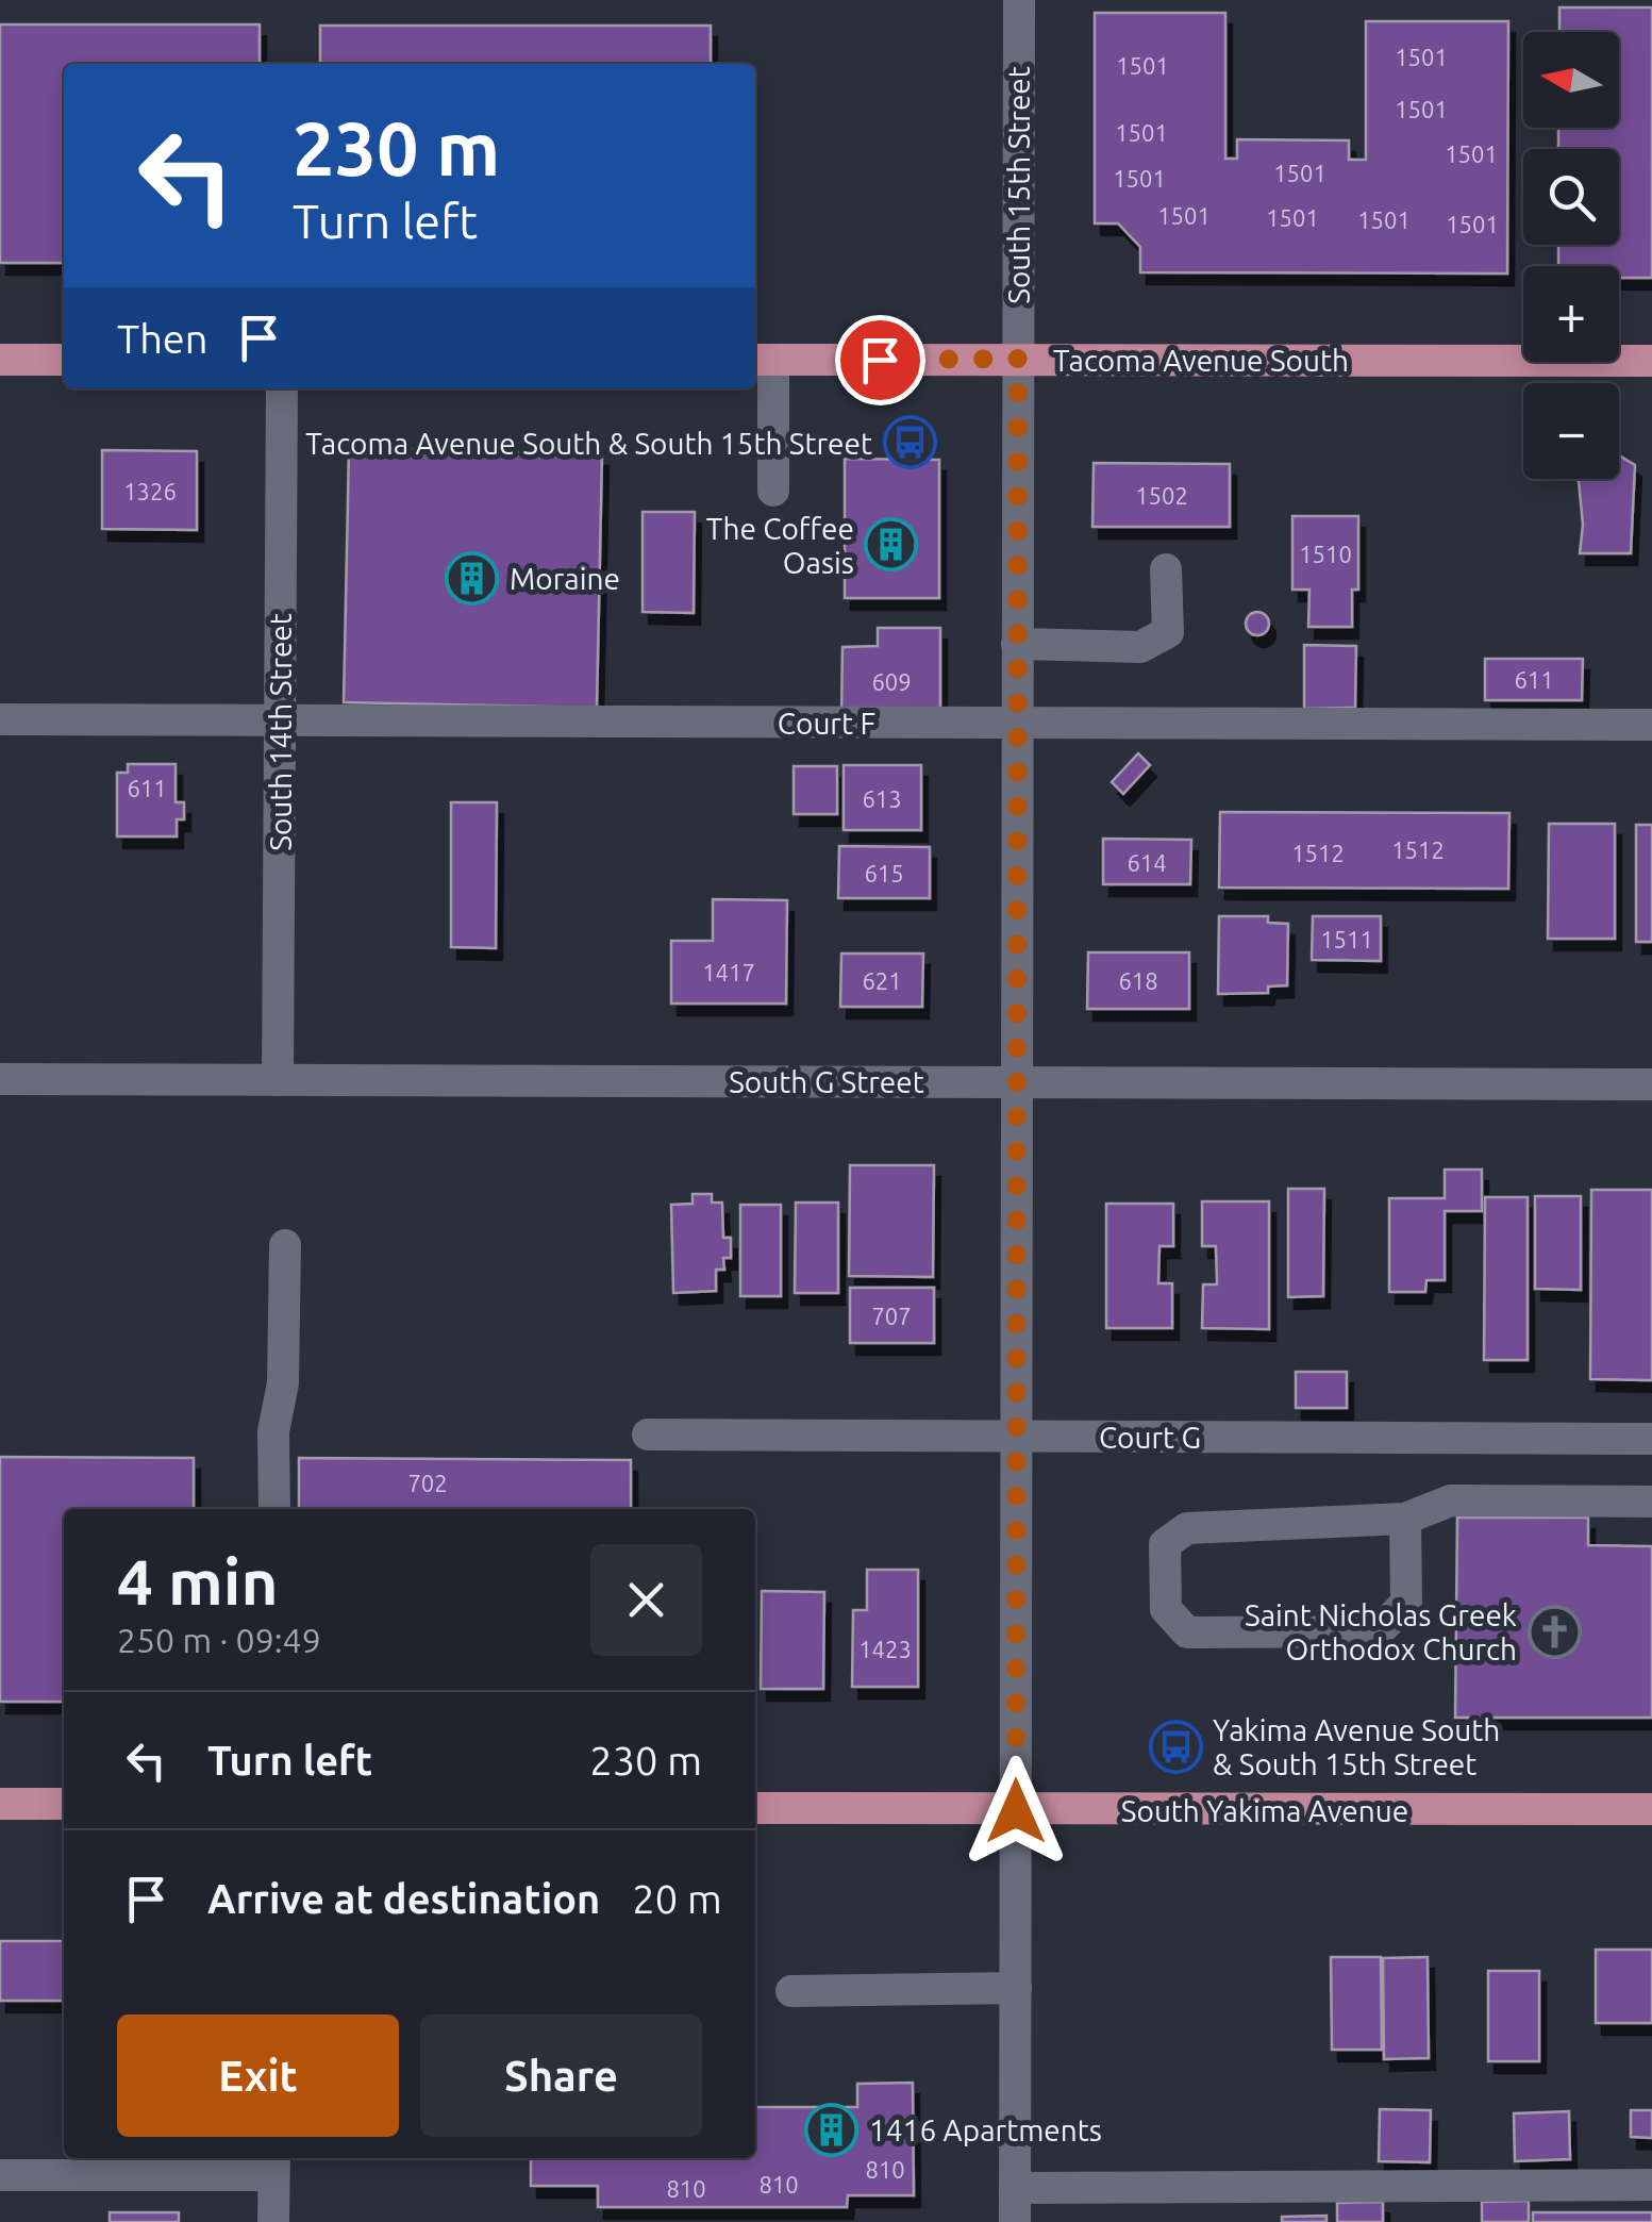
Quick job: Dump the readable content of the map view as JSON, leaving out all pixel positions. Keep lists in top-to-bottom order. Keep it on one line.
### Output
{"streets":{"main road":["Tacoma Avenue South","South Yakima Avenue"],"street":["South 15th Street","Court F","South 14th Street","South G Street","Court G"]},"crossings":[["South 15th Street","Tacoma Avenue South"],["South 15th Street","Court F"],["South 15th Street","South G Street"],["South 15th Street","Court G"],["South 15th Street","South Yakima Avenue"],["Court F","South 14th Street"],["South 14th Street","South G Street"]],"places":{"bus stop":["Tacoma Avenue South & South 15th Street","Yakima Avenue South & South 15th Street"],"building":["The Coffee Oasis","Moraine","1416 Apartments"],"church":["Saint Nicholas Greek Orthodox Church"]},"house_numbers":["1501","1501","1501","1501","1501","1501","1501","1501","1501","1501","1501","1326","1502","1510","611","609","611","613","1512","1512","614","615","1511","1417","621","618","707","702","1423","810","810","810"],"north":"left","page":{"map_buttons":["+","−"],"turn":["230 m","Turn left"],"then":"Then","heading":["4 min","250 m · 09:49"],"list":[{"name":"Turn left","value":"230 m"},{"name":"Arrive at destination","value":"20 m"}],"buttons":["Exit","Share"]}}
